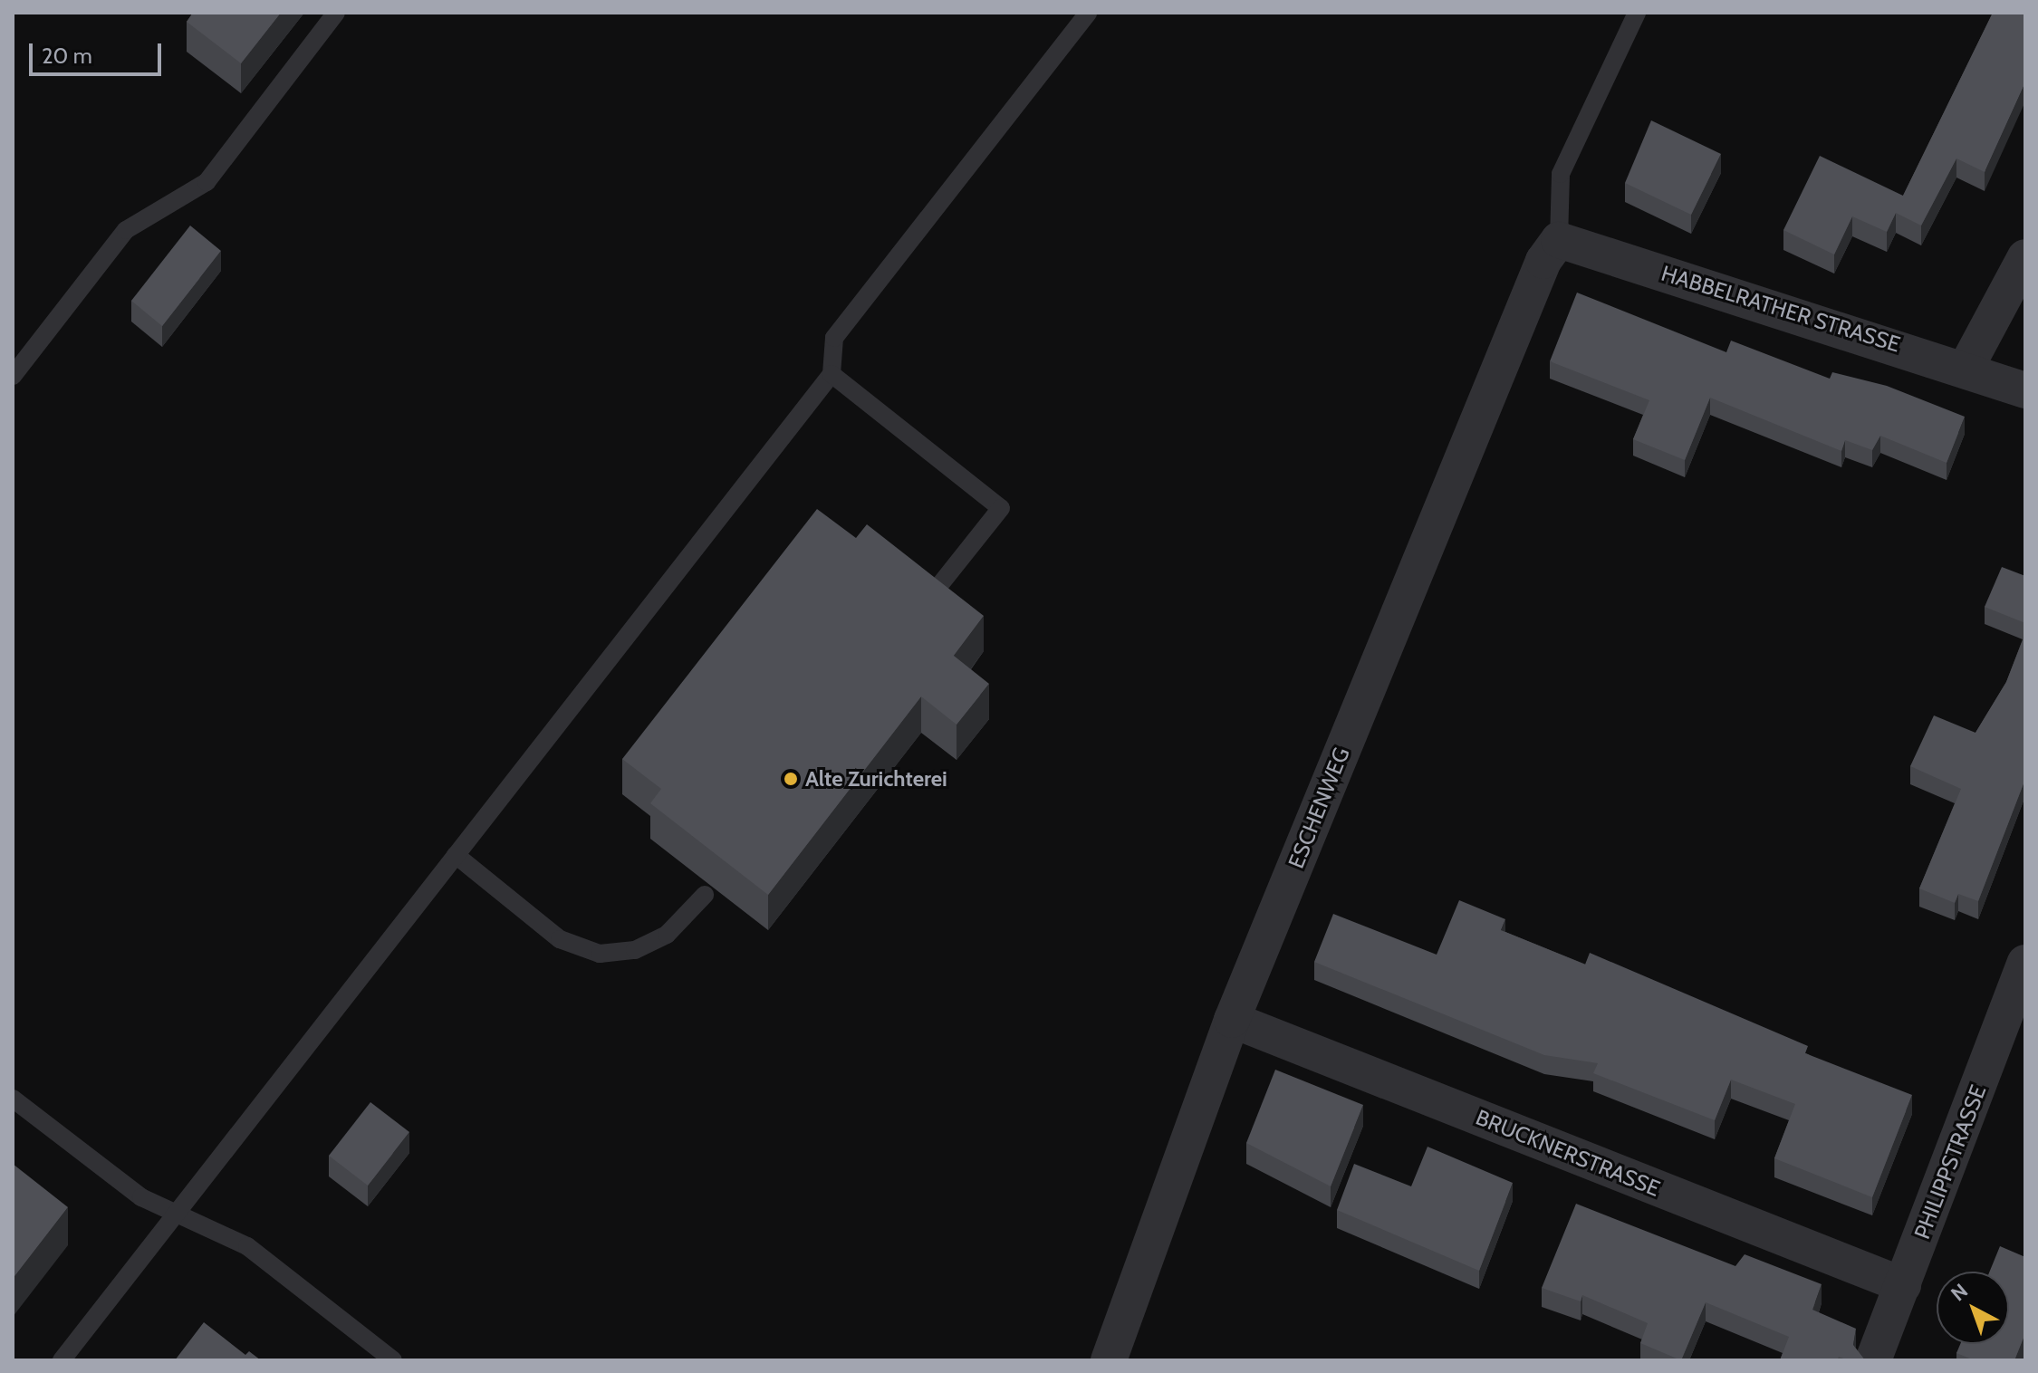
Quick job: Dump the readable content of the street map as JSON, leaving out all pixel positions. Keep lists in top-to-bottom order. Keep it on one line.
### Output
{"streets":{"street":["HABBELRATHER STRASSE","ESCHENWEG","BRUCKNERSTRASSE","PHILIPPSTRASSE"]},"crossings":[["HABBELRATHER STRASSE","ESCHENWEG"],["ESCHENWEG","BRUCKNERSTRASSE"],["BRUCKNERSTRASSE","PHILIPPSTRASSE"]],"places":["Alte Zurichterei"],"scale_bar":"20 m","north":"top left"}
